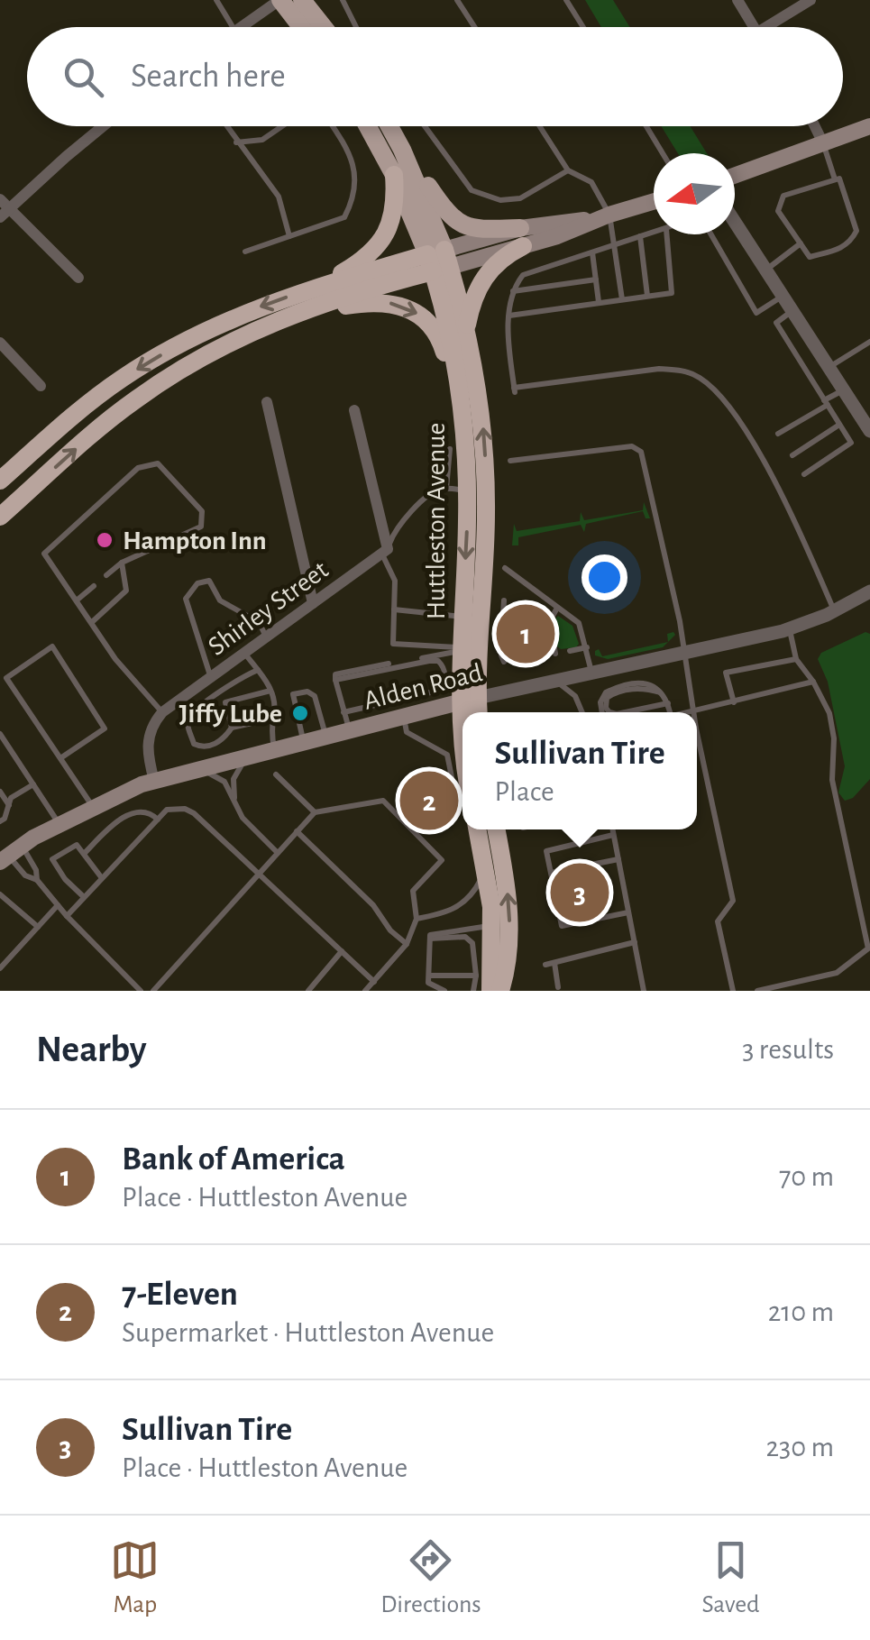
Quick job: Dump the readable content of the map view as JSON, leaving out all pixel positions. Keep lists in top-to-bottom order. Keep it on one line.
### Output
{"streets":{"highway":["Huttleston Avenue"],"main road":["Alden Road"],"street":["Shirley Street"]},"crossings":[["Huttleston Avenue","Alden Road"]],"places":["Hampton Inn","Jiffy Lube"],"north":"left","page":{"search":"Search here","pins":["1","2","3"],"popup":["Sullivan Tire","Place"],"heading":["Nearby","3 results"],"list":[{"mark":"1","name":"Bank of America","note":"Place · Huttleston Avenue","value":"70 m"},{"mark":"2","name":"7-Eleven","note":"Supermarket · Huttleston Avenue","value":"210 m"},{"mark":"3","name":"Sullivan Tire","note":"Place · Huttleston Avenue","value":"230 m"}],"nav":["Map","Directions","Saved"]}}
